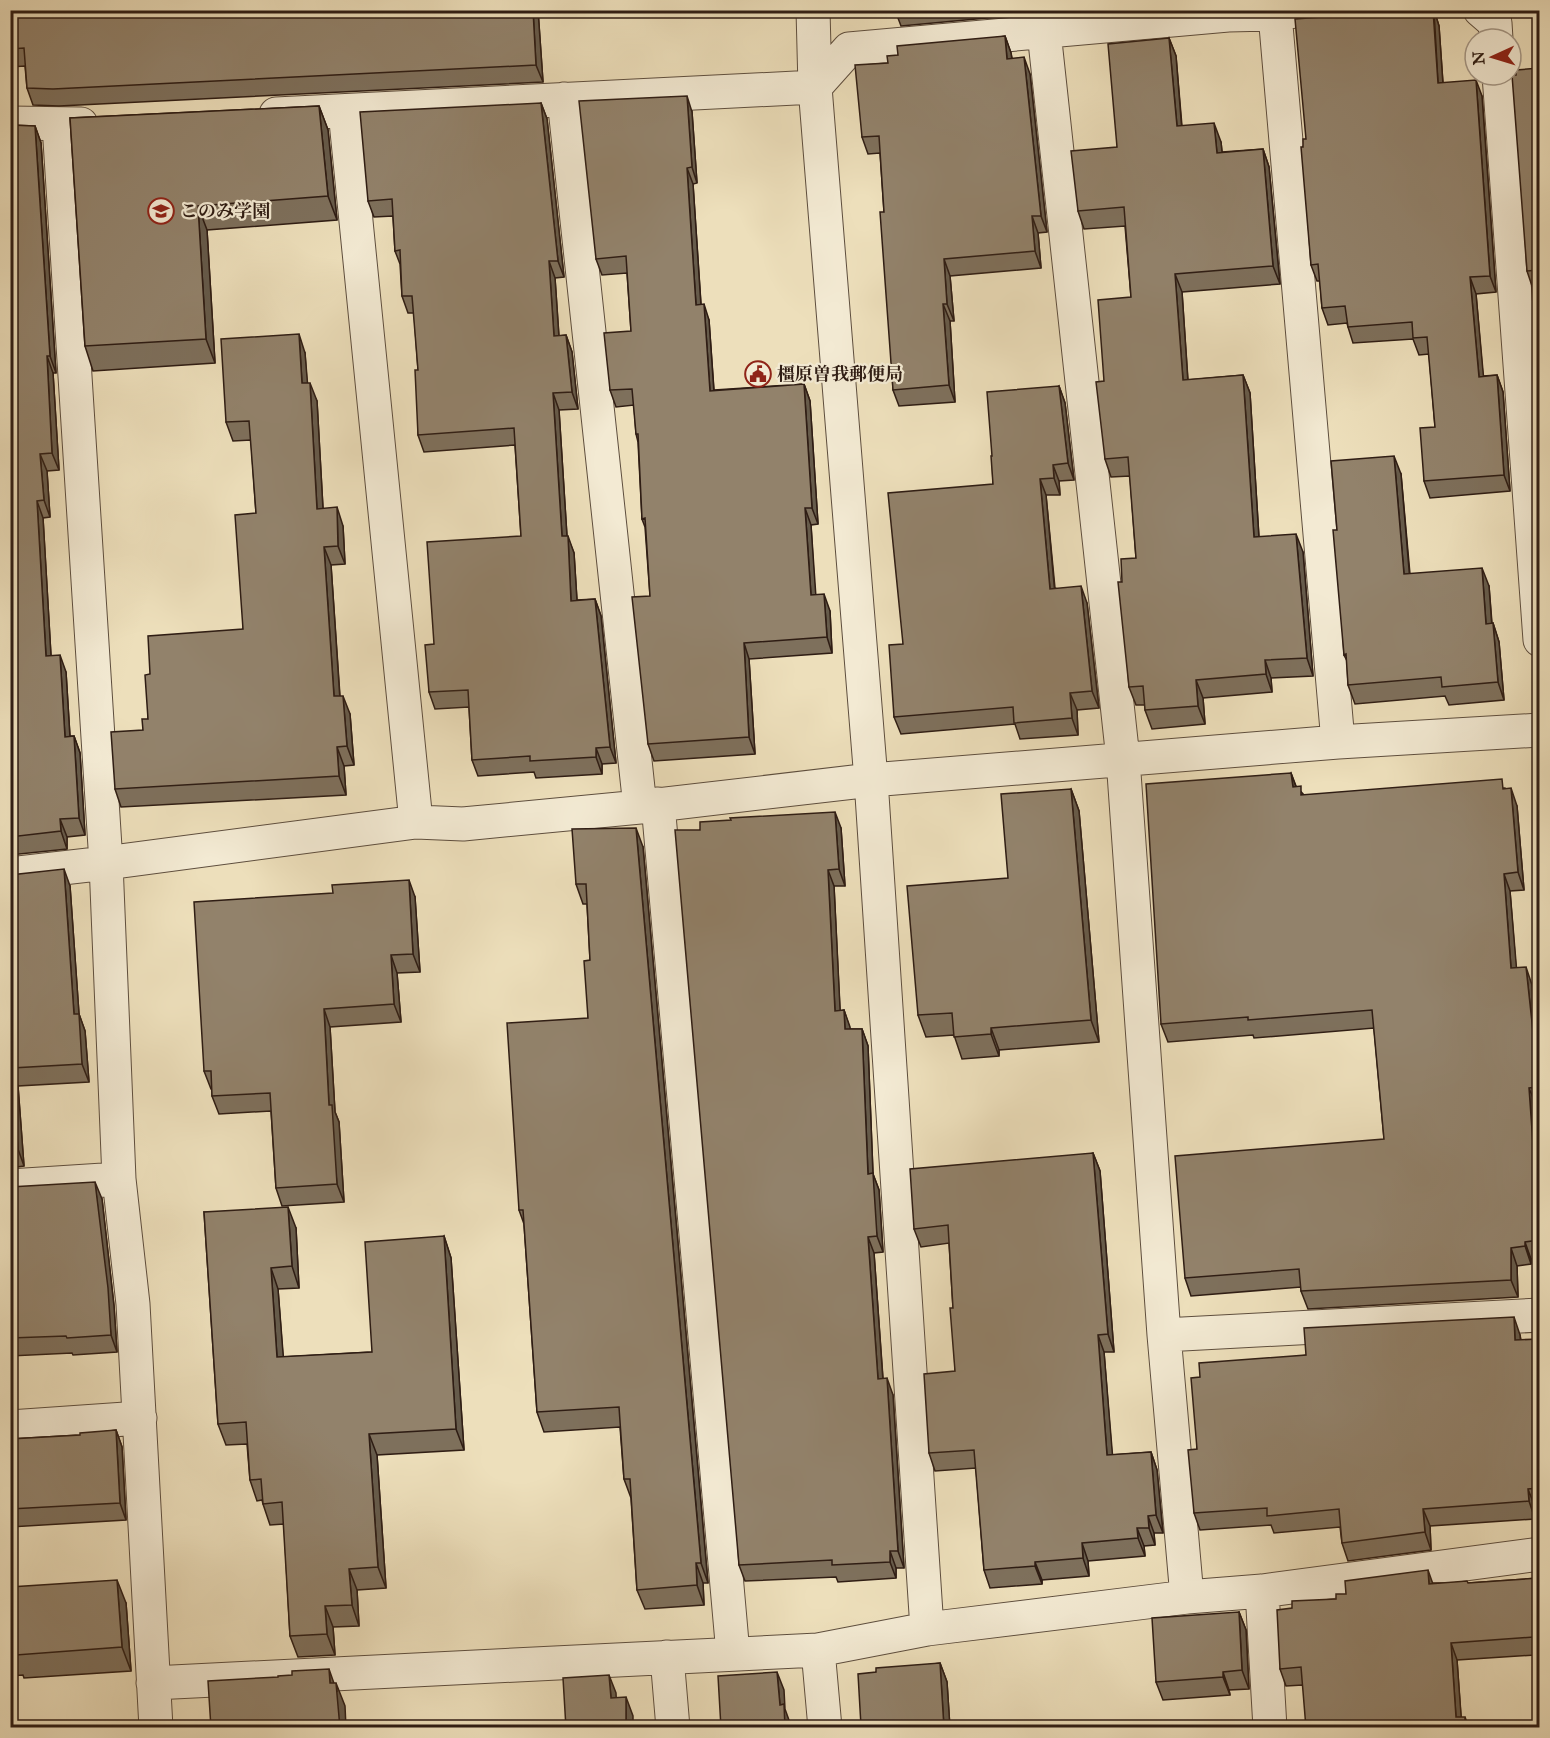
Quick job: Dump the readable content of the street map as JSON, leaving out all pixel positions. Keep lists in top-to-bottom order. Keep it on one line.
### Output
{"places":{"school or university":["このみ学園"],"public building":["橿原曽我郵便局"]},"north":"left"}
